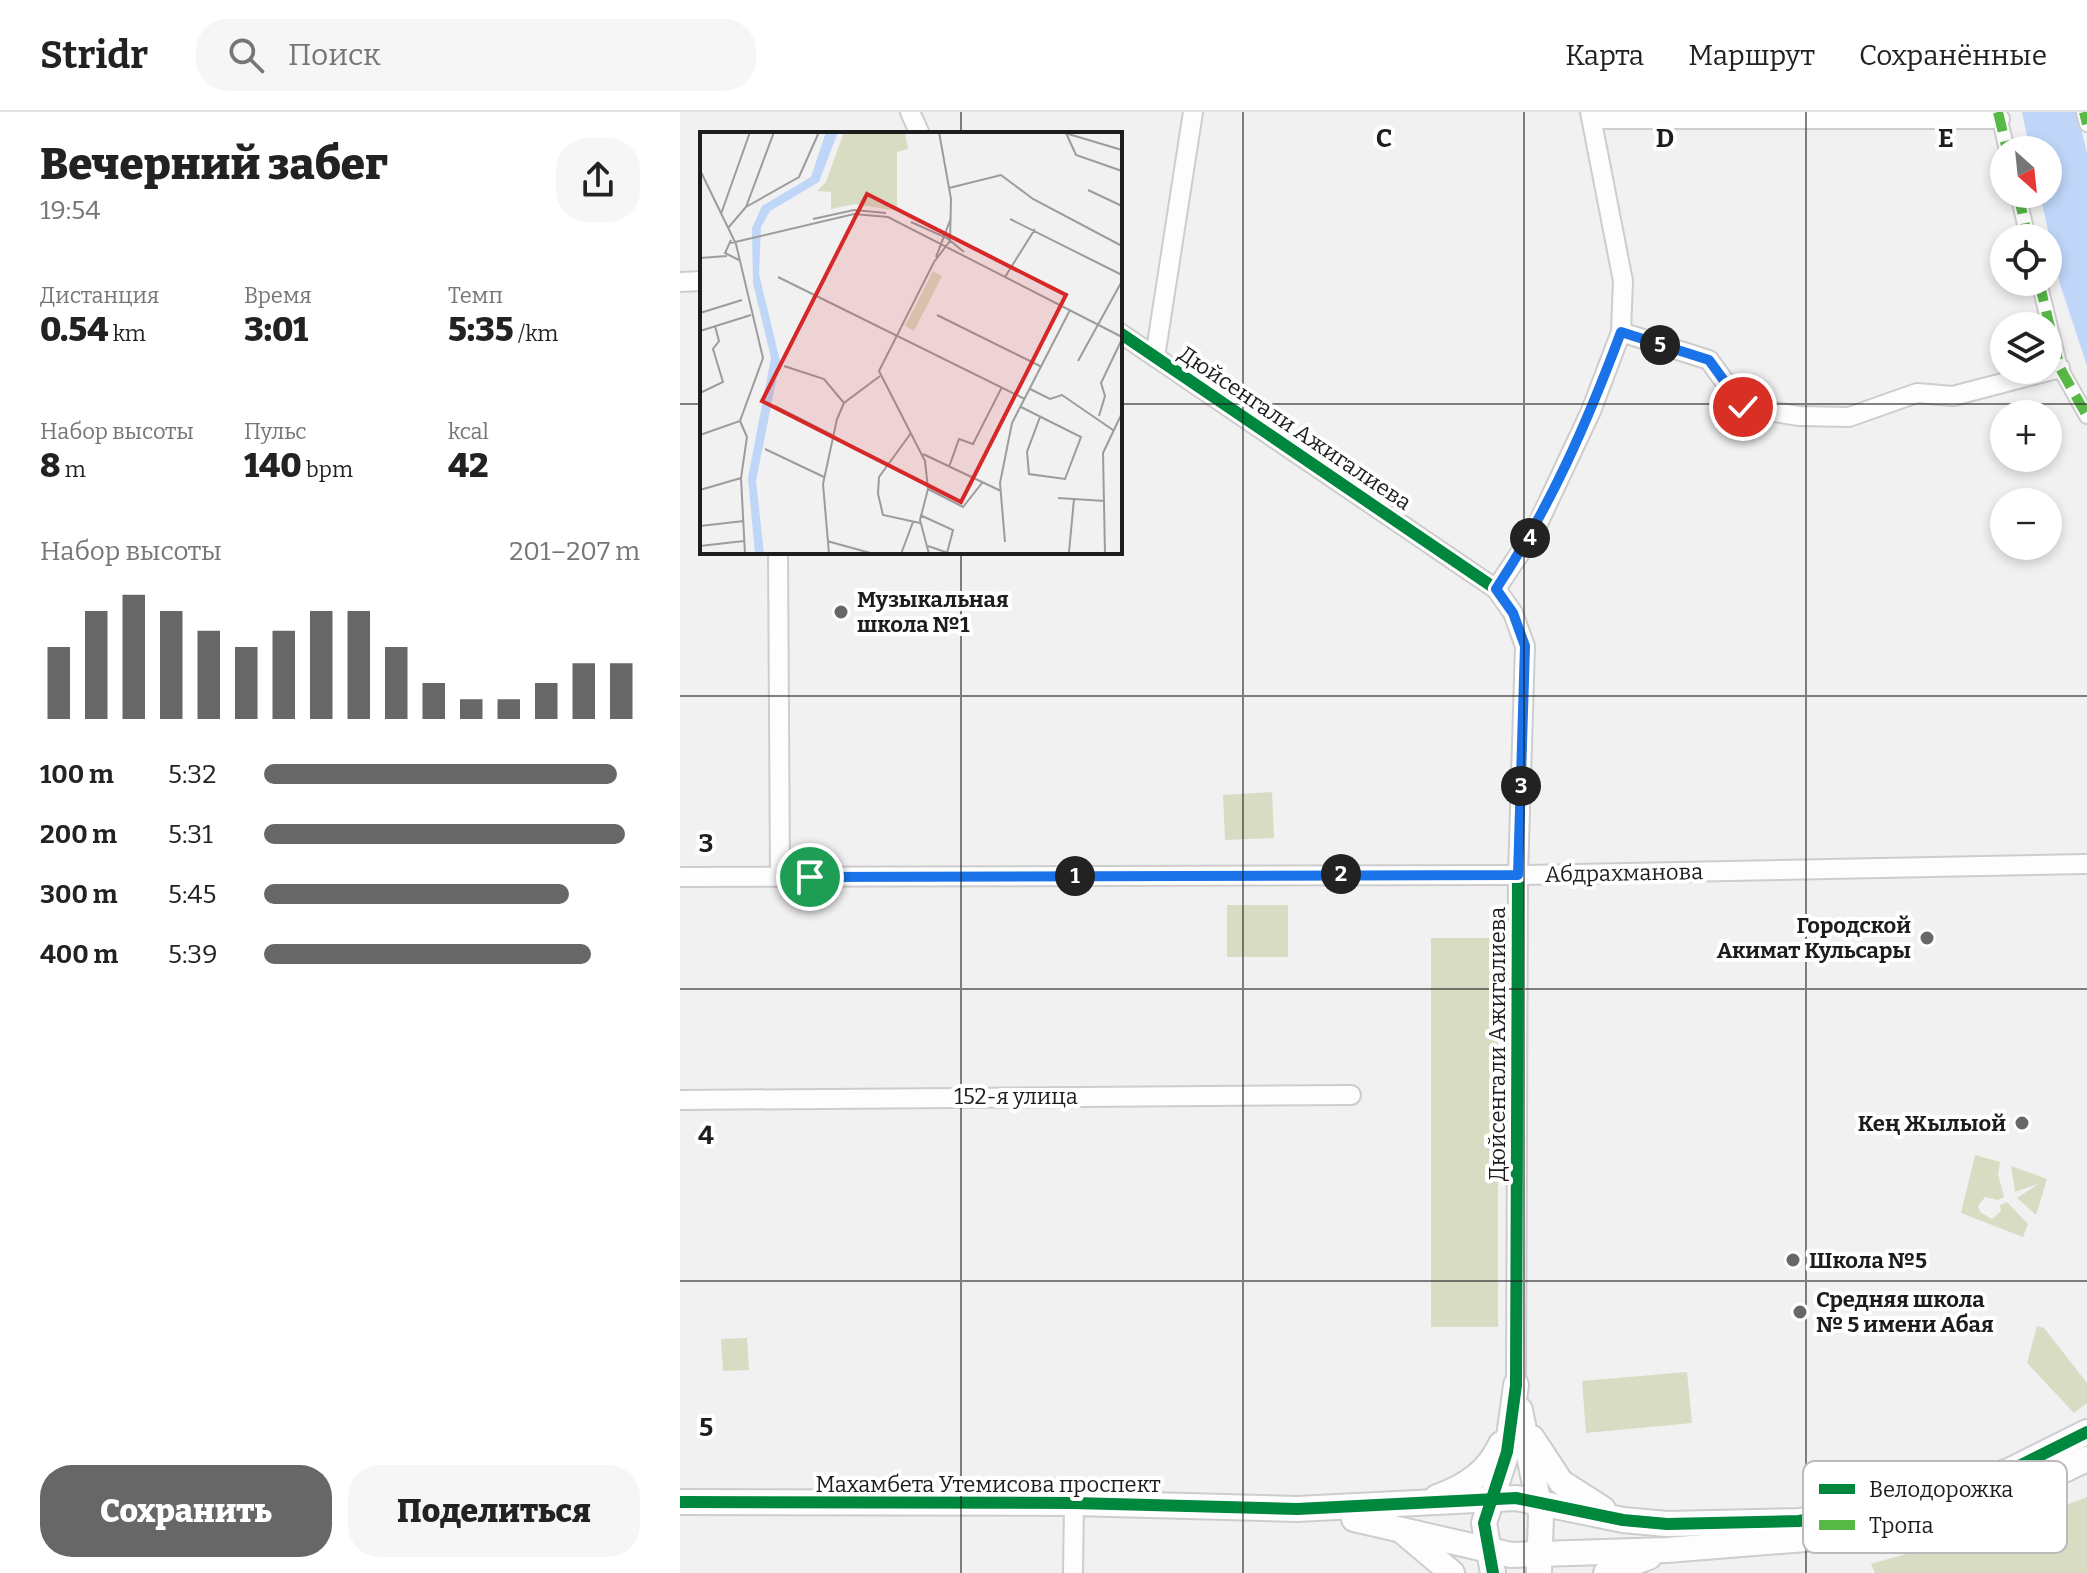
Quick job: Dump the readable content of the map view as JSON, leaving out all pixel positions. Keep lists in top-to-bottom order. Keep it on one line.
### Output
{"streets":{"street":["Дюйсенгали Ажигалиева","Абдрахманова","152-я улица","Махамбета Утемисова проспект"]},"crossings":[["Дюйсенгали Ажигалиева","Абдрахманова"]],"places":["Музыкальная школа №1","Городской Акимат Кульсары","Кең Жылыой","Школа №5","Средняя школа № 5 имени Абая"],"legend":["Велодорожка","Тропа"],"north":"bottom right","page":{"header":"Stridr","search":"Поиск","nav":["Карта","Маршрут","Сохранённые"],"heading":["Вечерний забег","19:54"],"map_buttons":["+","−"],"stats":[["Дистанция","0.54 km"],["Время","3:01"],["Темп","5:35 /km"],["Набор высоты","8 m"],["Пульс","140 bpm"],["kcal","42"]],"pins":["5","4","3","2","1"],"chart":["Набор высоты","201–207 m"],"list":[{"name":"100 m","note":"5:32"},{"name":"200 m","note":"5:31"},{"name":"300 m","note":"5:45"},{"name":"400 m","note":"5:39"}],"buttons":["Сохранить","Поделиться"]},"grid":{"columns":["C","D","E"],"rows":["3","4","5"]}}
